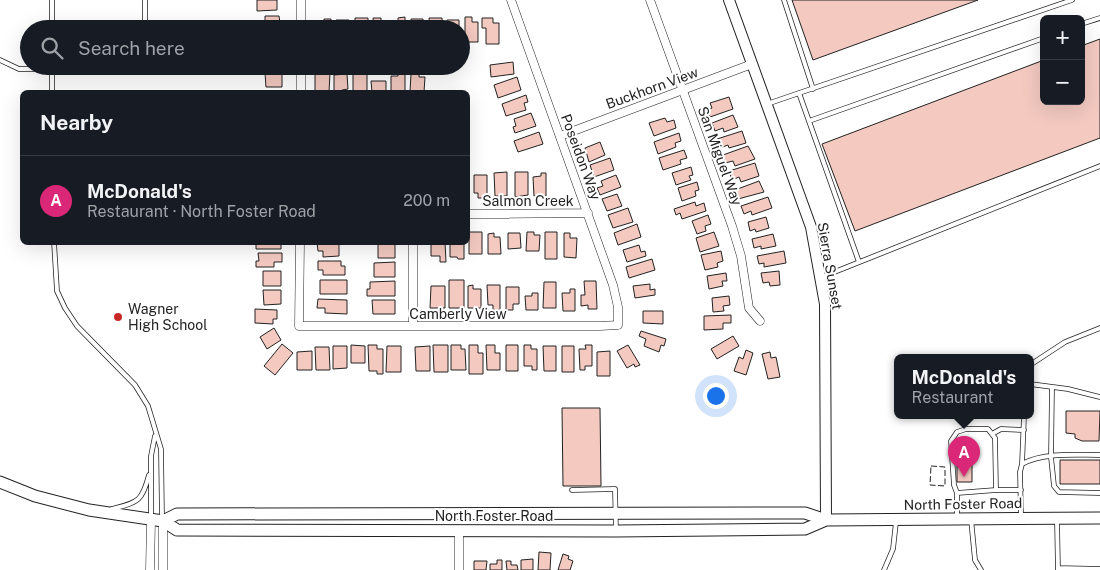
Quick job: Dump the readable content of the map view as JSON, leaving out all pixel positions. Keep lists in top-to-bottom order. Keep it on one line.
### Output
{"streets":{"main road":["North Foster Road"],"street":["Buckhorn View","San Miguel Way","Poseidon Way","Salmon Creek","Sierra Sunset","Camberly View"]},"crossings":[["Buckhorn View","San Miguel Way"],["Buckhorn View","Poseidon Way"],["Buckhorn View","Sierra Sunset"],["Poseidon Way","Salmon Creek"],["Poseidon Way","Camberly View"],["Sierra Sunset","North Foster Road"]],"places":["Wagner High School"],"page":{"map_buttons":["+","−"],"search":"Search here","heading":"Nearby","list":[{"mark":"A","name":"McDonald's","note":"Restaurant · North Foster Road","value":"200 m"}],"popup":["McDonald's","Restaurant"],"pins":"A"}}
